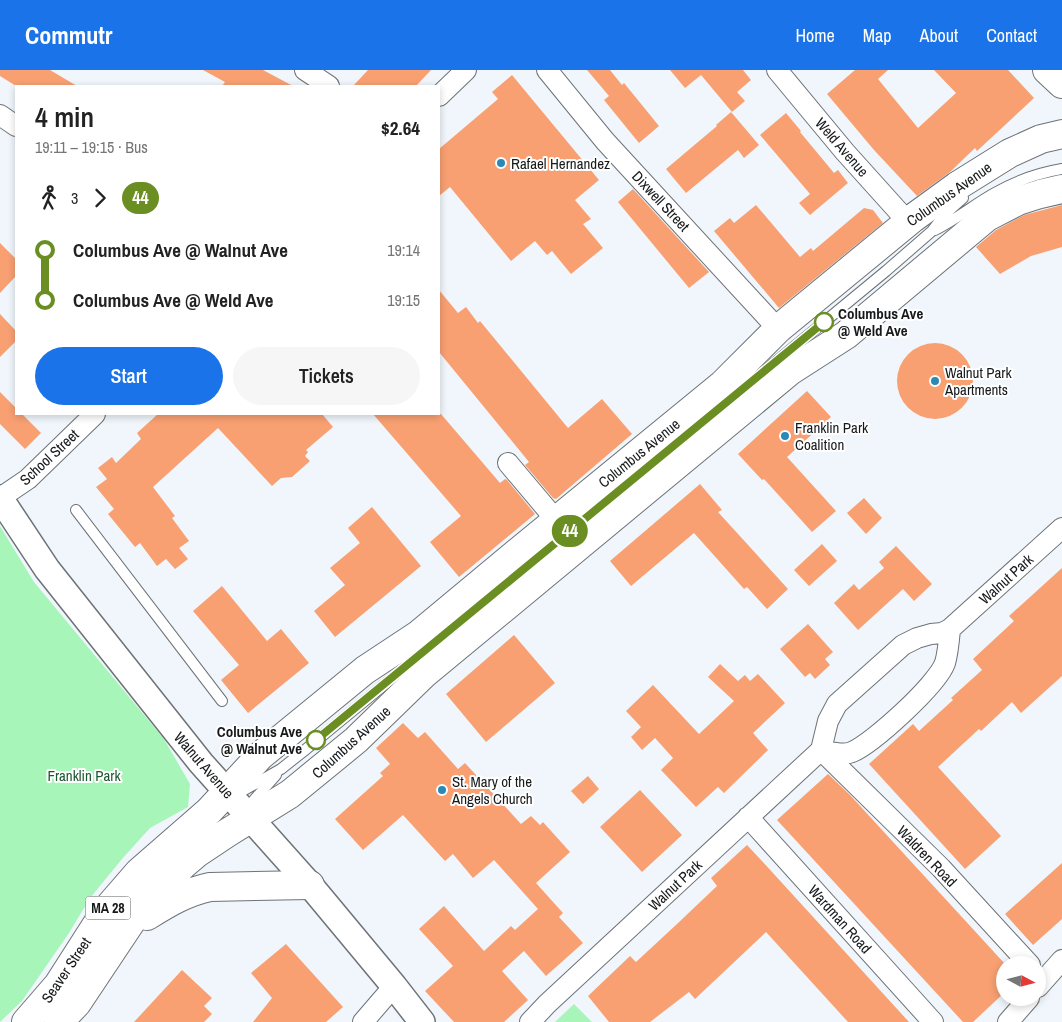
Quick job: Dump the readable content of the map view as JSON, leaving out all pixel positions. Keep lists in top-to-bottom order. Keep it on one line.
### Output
{"streets":{"main road":["Columbus Avenue","MA 28","Seaver Street"],"street":["Weld Avenue","Dixwell Street","School Street","Walnut Park","Walnut Avenue","Waldren Road","Wardman Road"]},"crossings":[["Weld Avenue","Columbus Avenue"],["Columbus Avenue","Dixwell Street"],["Columbus Avenue","Walnut Avenue"],["Columbus Avenue","Seaver Street"],["School Street","Walnut Avenue"],["Walnut Park","Waldren Road"],["Walnut Park","Wardman Road"],["Walnut Avenue","Seaver Street"]],"parks":["Franklin Park"],"places":["Rafael Hernandez","Columbus Ave @ Weld Ave","Walnut Park Apartments","Franklin Park Coalition","Columbus Ave @ Walnut Ave","St. Mary of the Angels Church"],"lines":["bus line 44"],"north":"right","page":{"header":"Commutr","nav":["Home","Map","About","Contact"],"on_map":"44","heading":["4 min","19:11 – 19:15 · Bus","$2.64"],"legs":["3","44"],"list":[{"name":"Columbus Ave @ Walnut Ave","value":"19:14"},{"name":"Columbus Ave @ Weld Ave","value":"19:15"}],"buttons":["Start","Tickets"]}}
